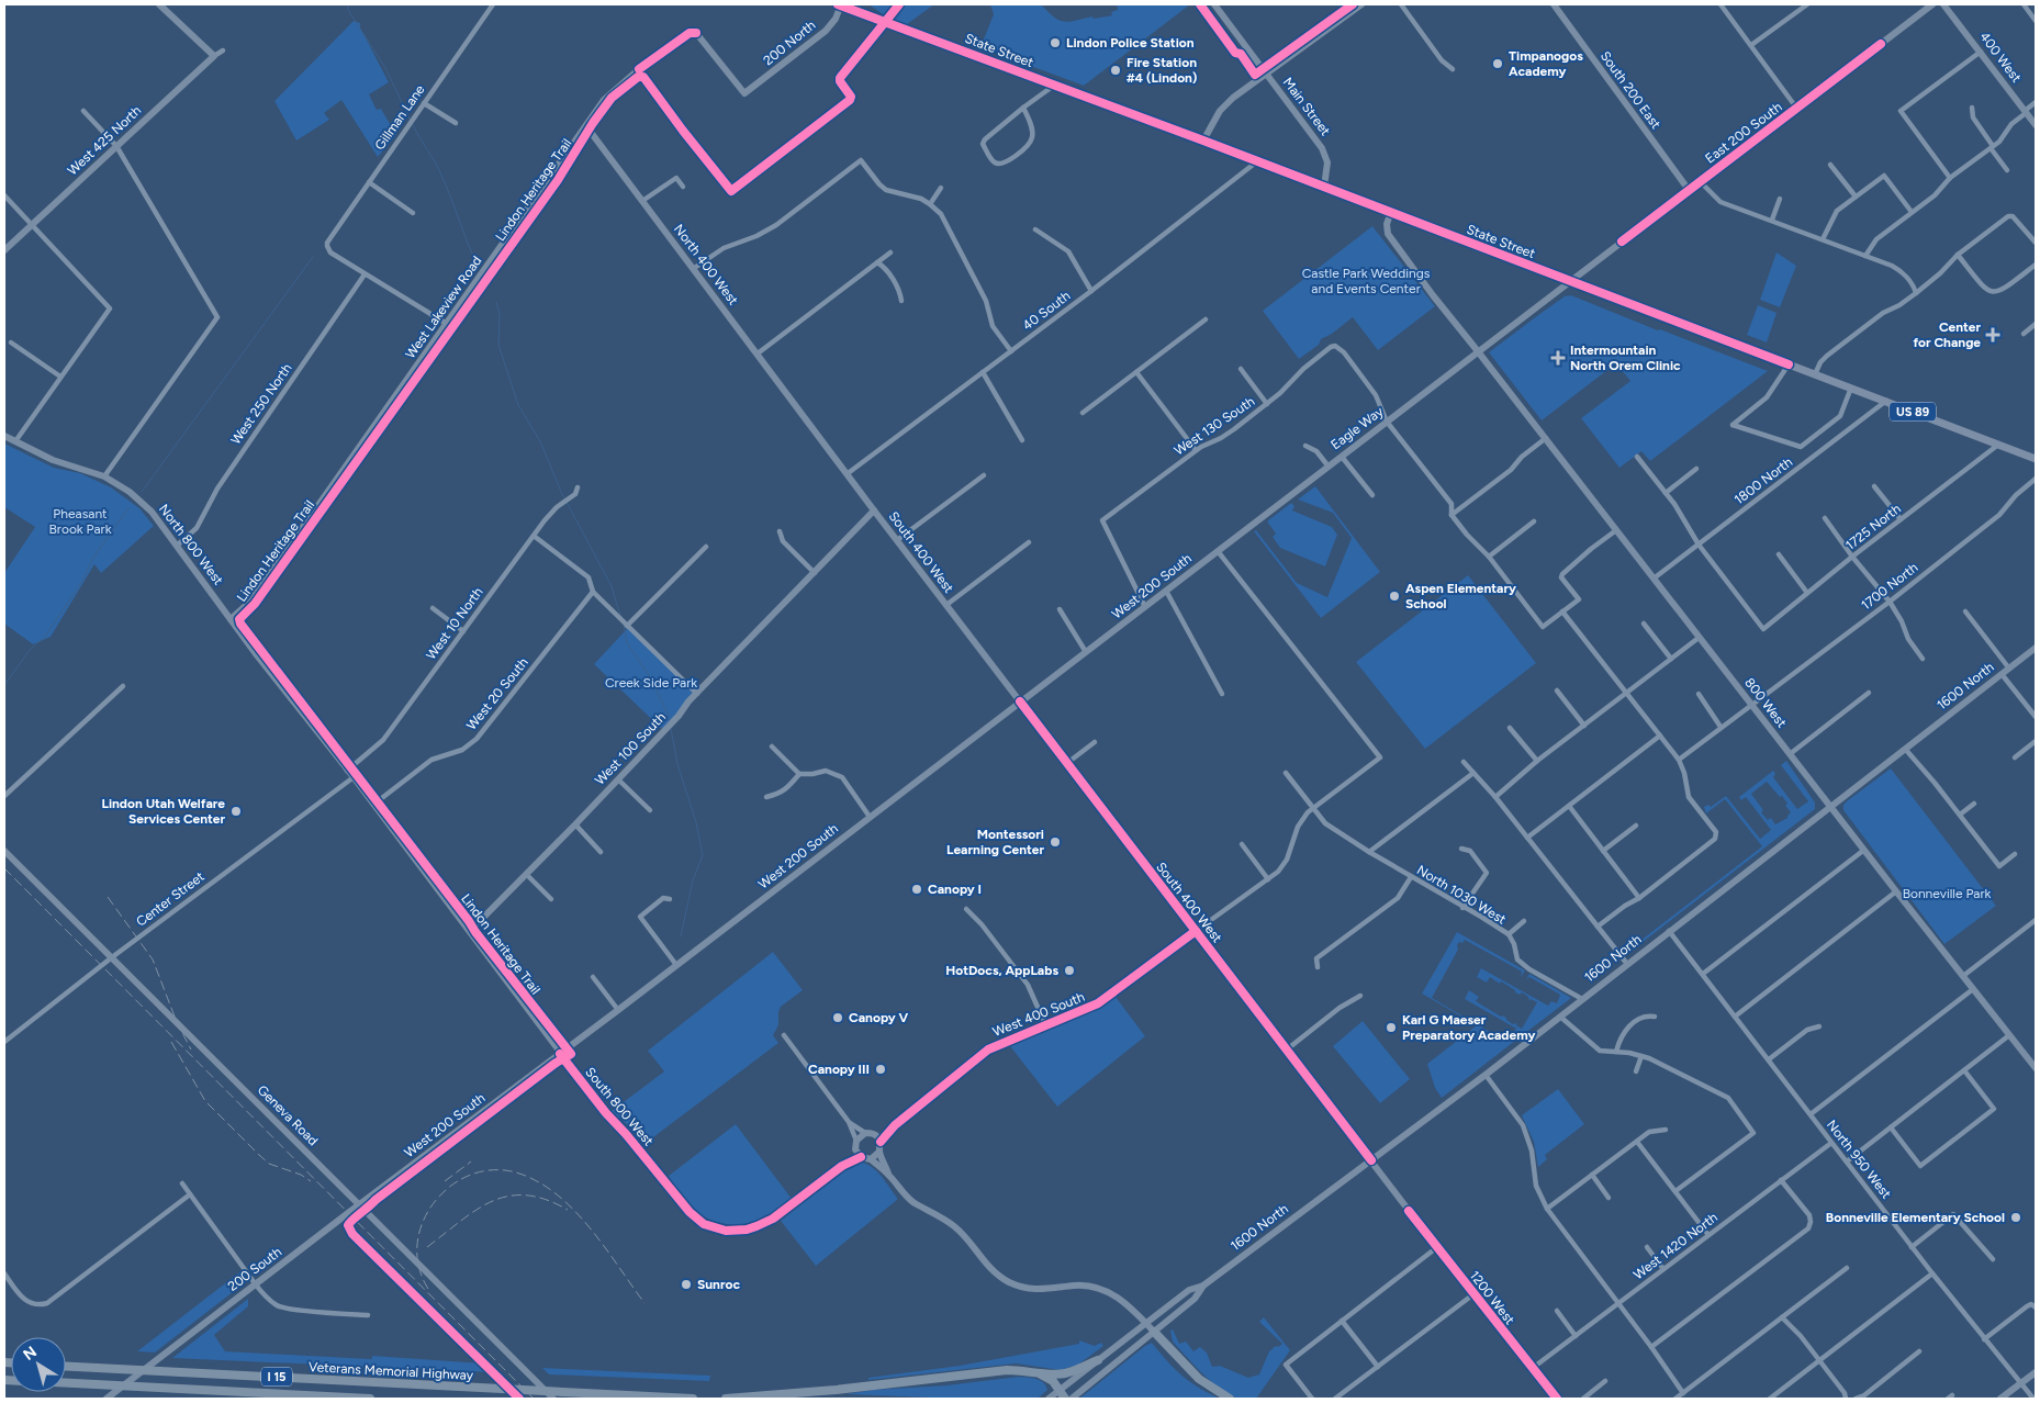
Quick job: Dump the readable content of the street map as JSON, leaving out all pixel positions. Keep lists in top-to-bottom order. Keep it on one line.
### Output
{"streets":{"highway":["Veterans Memorial Highway","I 15"],"main road":["State Street","US 89"],"street":["200 North","400 West","South 200 East","Main Street","Gillman Lane","East 200 South","West 425 North","North 400 West","West Lakeview Road","40 South","West 250 North","West 130 South","Eagle Way","1800 North","1725 North","North 800 West","South 400 West","West 200 South","1700 North","West 10 North","1600 North","West 20 South","800 West","West 100 South","North 1030 West","Center Street","West 400 South","South 800 West","Geneva Road","North 950 West","West 1420 North","200 South","1200 West"],"cycle path":["Lindon Heritage Trail"]},"crossings":[["200 North","State Street"],["200 North","West Lakeview Road"],["State Street","Main Street"],["State Street","East 200 South"],["State Street","40 South"],["State Street","1800 North"],["State Street","1725 North"],["South 200 East","East 200 South"],["Gillman Lane","West 250 North"],["North 400 West","West Lakeview Road"],["North 400 West","South 400 West"],["West Lakeview Road","North 800 West"],["40 South","South 400 West"],["West 250 North","North 800 West"],["West 130 South","Eagle Way"],["West 130 South","West 200 South"],["Eagle Way","West 200 South"],["Eagle Way","800 West"],["1800 North","1725 North"],["1800 North","800 West"],["North 800 West","West 10 North"],["North 800 West","Center Street"],["North 800 West","South 800 West"],["South 400 West","West 200 South"],["South 400 West","1600 North"],["South 400 West","West 100 South"],["South 400 West","West 400 South"],["South 400 West","1200 West"],["West 200 South","West 400 South"],["West 200 South","South 800 West"],["West 200 South","Geneva Road"],["West 200 South","200 South"],["1700 North","800 West"],["1600 North","800 West"],["1600 North","North 1030 West"],["1600 North","North 950 West"],["1600 North","1200 West"],["West 20 South","South 800 West"],["West 100 South","South 800 West"],["North 1030 West","West 400 South"],["Center Street","South 800 West"],["Center Street","Geneva Road"],["Geneva Road","200 South"],["North 950 West","West 1420 North"],["West 1420 North","1200 West"]],"parks":["Castle Park Weddings and Events Center","Pheasant Brook Park","Creek Side Park","Bonneville Park"],"places":{"other":["Lindon Police Station","Timpanogos Academy","Fire Station #4 (Lindon)","Aspen Elementary School","Lindon Utah Welfare Services Center","Montessori Learning Center","Canopy I","HotDocs, AppLabs","Canopy V","Karl G Maeser Preparatory Academy","Canopy III","Bonneville Elementary School","Sunroc"],"health":["Center for Change","Intermountain North Orem Clinic"]},"north":"top left"}
